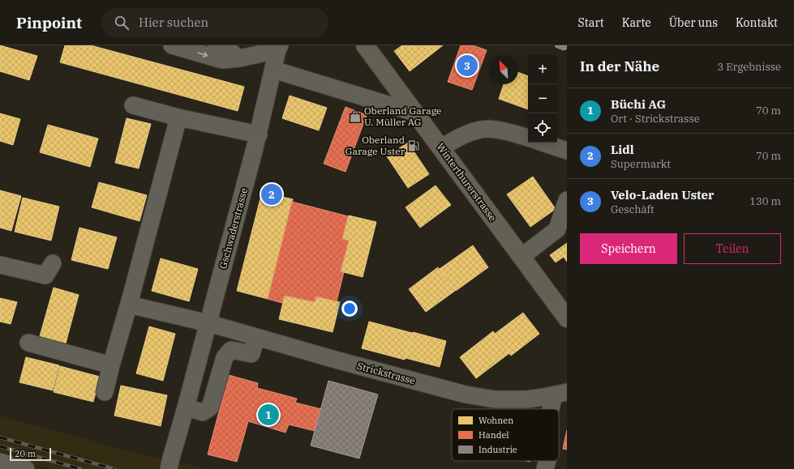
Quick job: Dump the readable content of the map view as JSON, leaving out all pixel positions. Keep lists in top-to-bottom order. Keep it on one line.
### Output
{"streets":{"main road":["Winterthurerstrasse"],"street":["Gschwaderstrasse","Strickstrasse"]},"crossings":[["Gschwaderstrasse","Strickstrasse"]],"places":{"shop":["Oberland Garage U. Müller AG"],"fuel station":["Oberland Garage Uster"]},"legend":["Wohnen","Handel","Industrie"],"scale_bar":"20 m","north":"top left","page":{"header":"Pinpoint","search":"Hier suchen","nav":["Start","Karte","Über uns","Kontakt"],"heading":["In der Nähe","3 Ergebnisse"],"pins":["3","2","1"],"map_buttons":["+","−"],"list":[{"mark":"1","name":"Büchi AG","note":"Ort · Strickstrasse","value":"70 m"},{"mark":"2","name":"Lidl","note":"Supermarkt","value":"70 m"},{"mark":"3","name":"Velo-Laden Uster","note":"Geschäft","value":"130 m"}],"buttons":["Speichern","Teilen"],"scale":"20 m"}}
